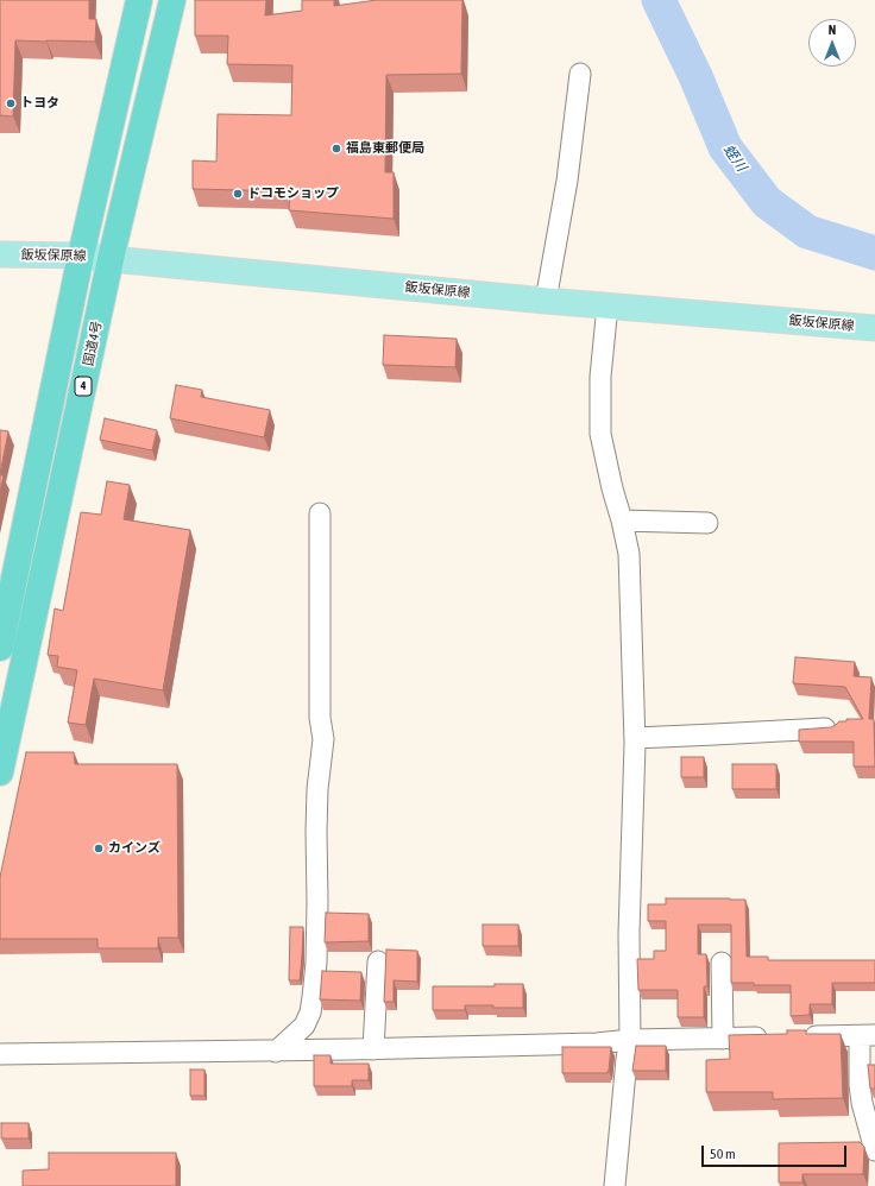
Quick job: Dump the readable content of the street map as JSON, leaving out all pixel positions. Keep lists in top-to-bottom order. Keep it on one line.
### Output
{"streets":{"highway":["国道4号","4"],"main road":["飯坂保原線"]},"crossings":[["飯坂保原線","国道4号"],["飯坂保原線","4"]],"water":["蛭川"],"places":["トヨタ","福島東郵便局","ドコモショップ","カインズ"],"scale_bar":"50 m","north":"top"}
